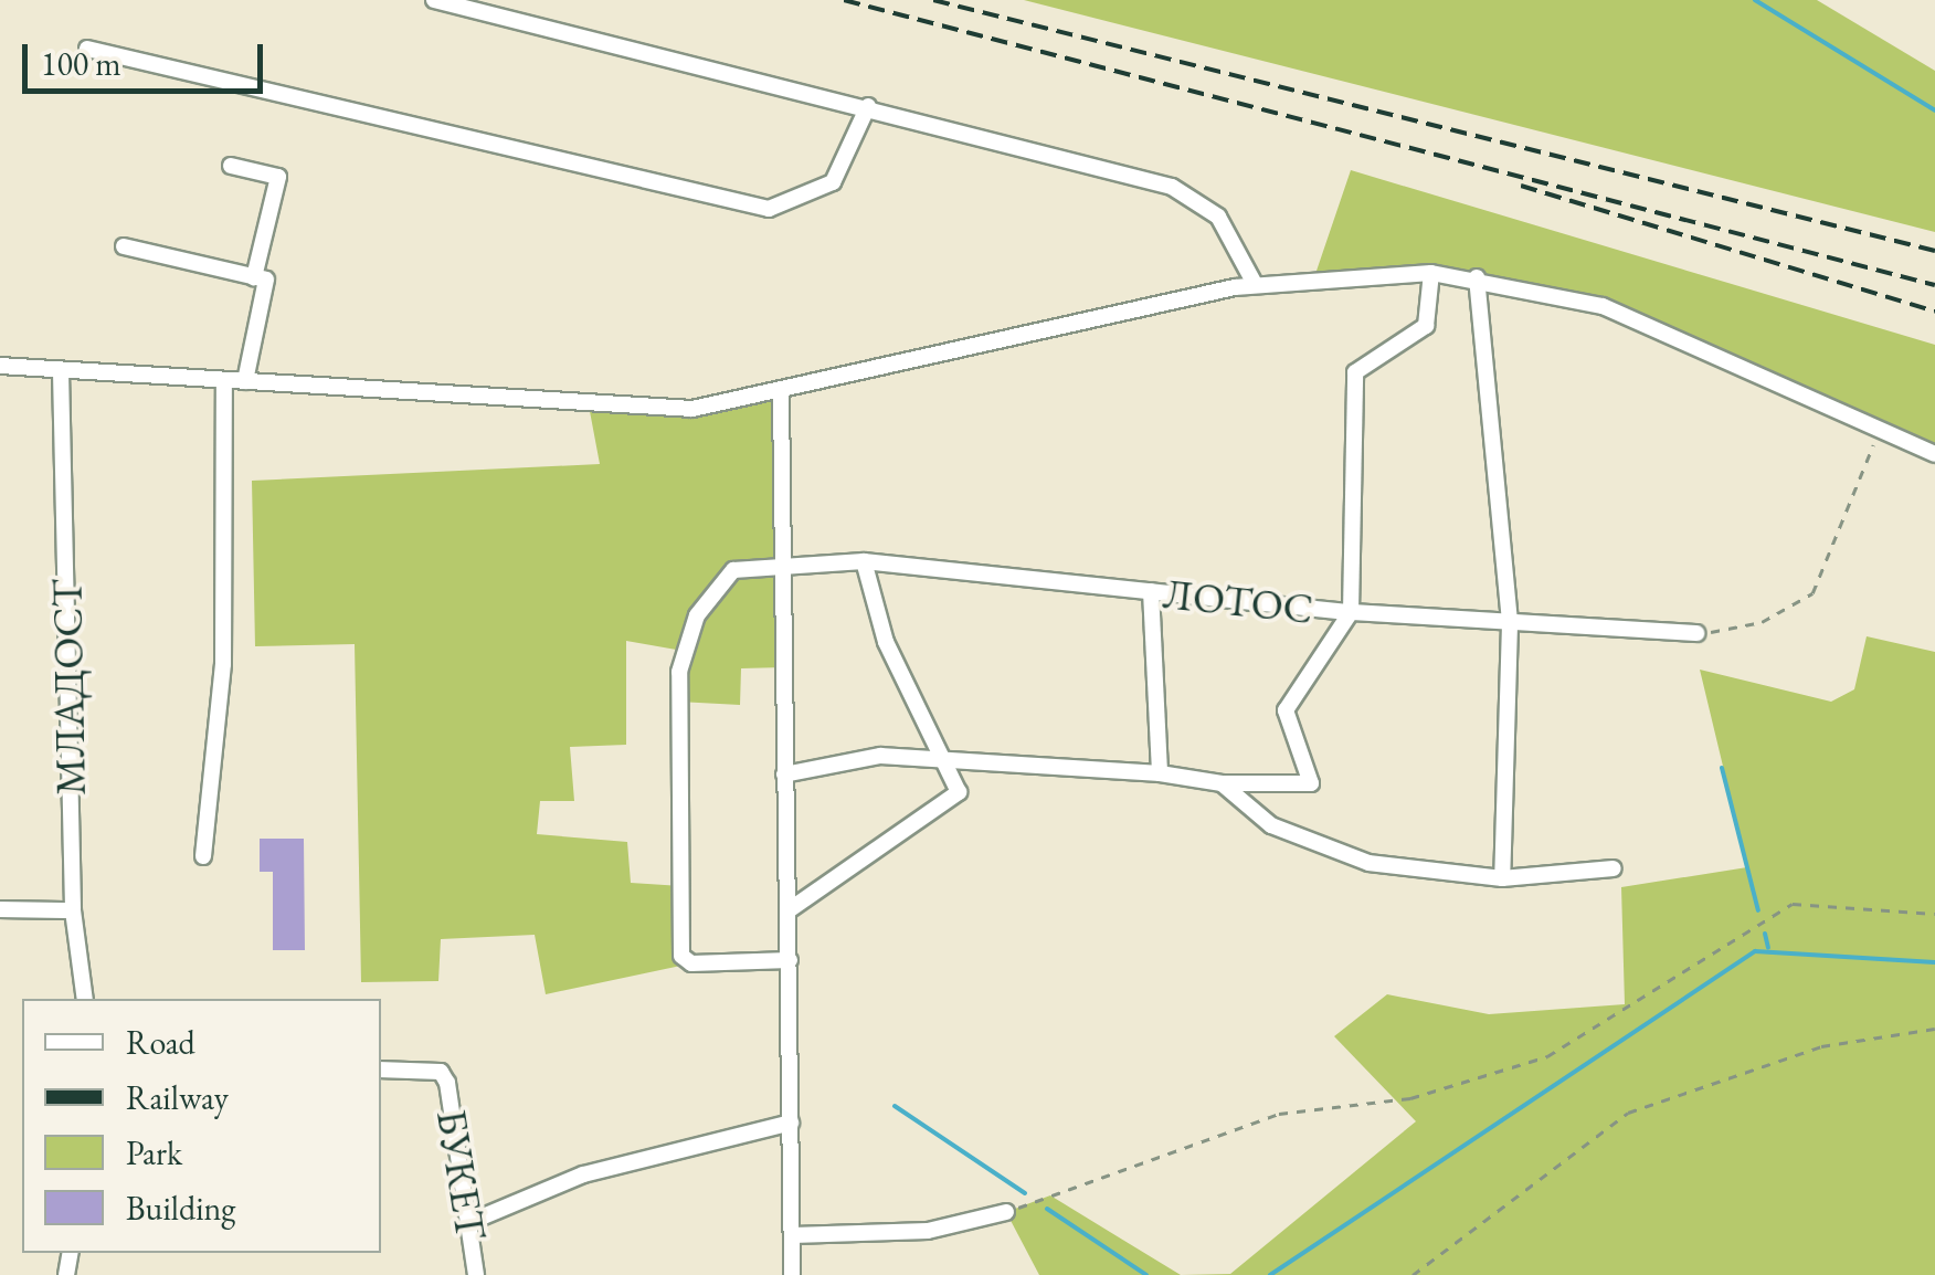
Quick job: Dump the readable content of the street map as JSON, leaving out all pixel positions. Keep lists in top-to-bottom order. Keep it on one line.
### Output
{"streets":{"street":["ЛОТОС","МЛАДОСТ","БУКЕТ"]},"legend":["Road","Railway","Park","Building"],"scale_bar":"100 m"}
